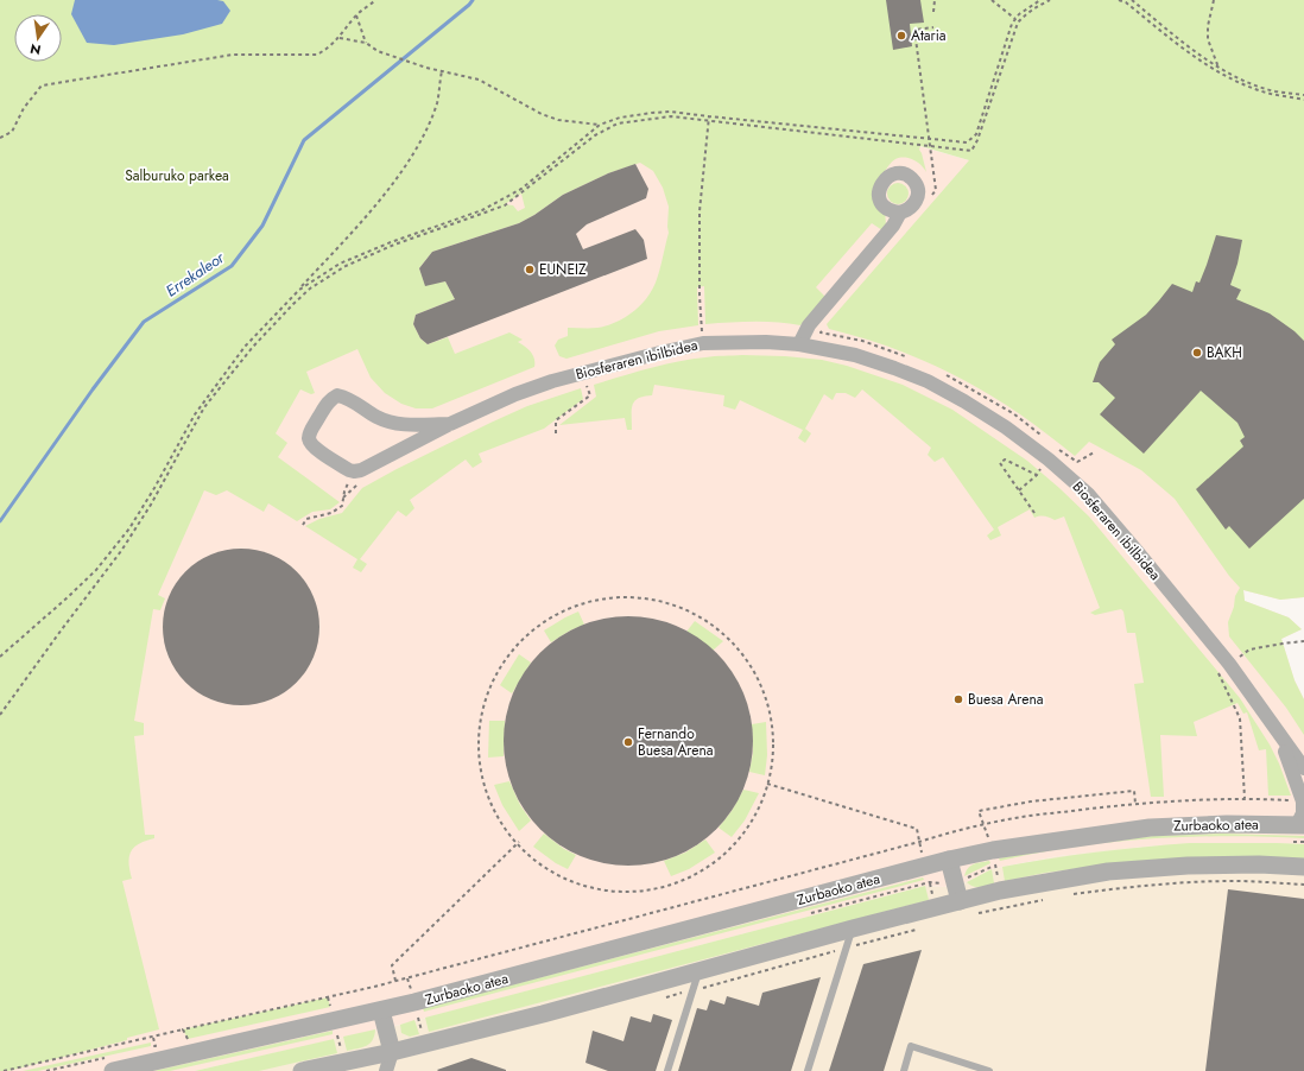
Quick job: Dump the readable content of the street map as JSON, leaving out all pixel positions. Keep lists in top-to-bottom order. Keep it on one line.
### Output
{"streets":{"street":["Biosferaren ibilbidea","Zurbaoko atea"]},"water":["Errekaleor"],"parks":["Salburuko parkea"],"places":["Ataria","EUNEIZ","BAKH","Buesa Arena","Fernando Buesa Arena"],"north":"bottom"}
